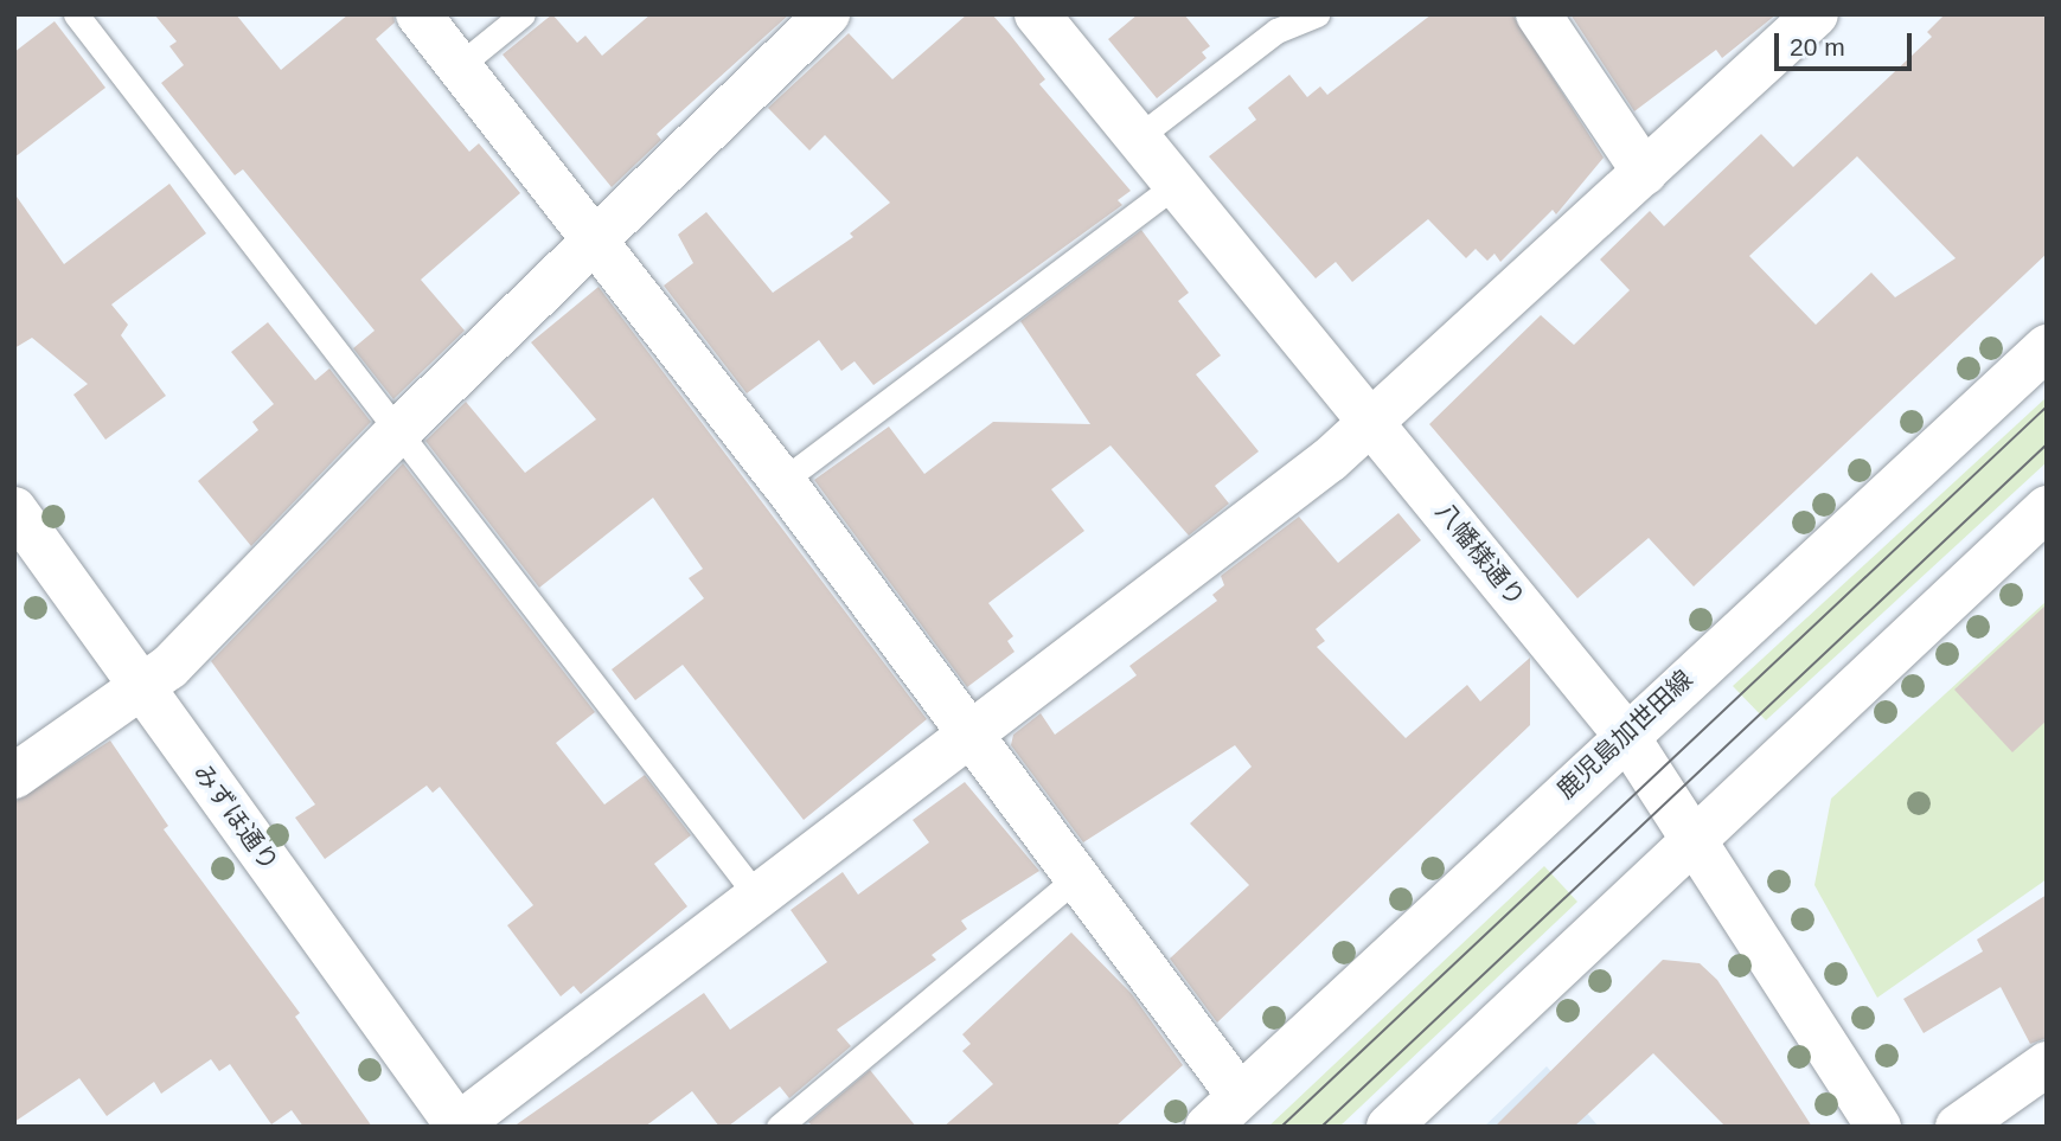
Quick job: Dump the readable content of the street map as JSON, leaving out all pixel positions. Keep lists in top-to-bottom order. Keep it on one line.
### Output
{"streets":{"street":["八幡様通り","鹿児島加世田線","みずほ通り"]},"crossings":[["八幡様通り","鹿児島加世田線"]],"scale_bar":"20 m"}
